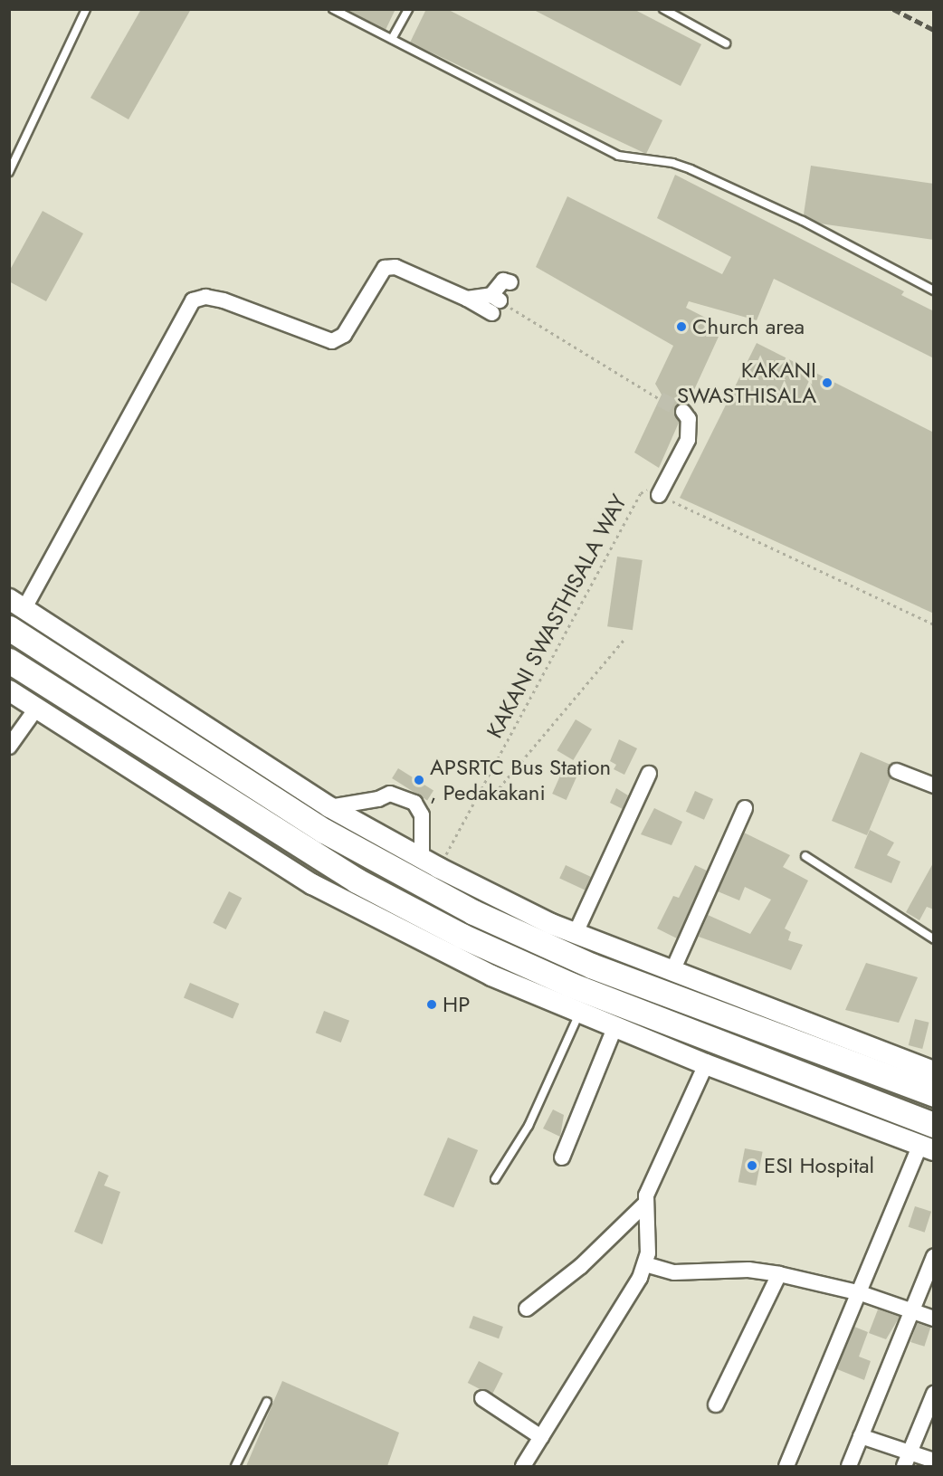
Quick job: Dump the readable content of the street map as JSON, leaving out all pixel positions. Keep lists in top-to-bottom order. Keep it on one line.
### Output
{"streets":{"path":["KAKANI SWASTHISALA WAY"]},"places":["Church area","KAKANI SWASTHISALA","APSRTC Bus Station , Pedakakani","HP","ESI Hospital"]}
